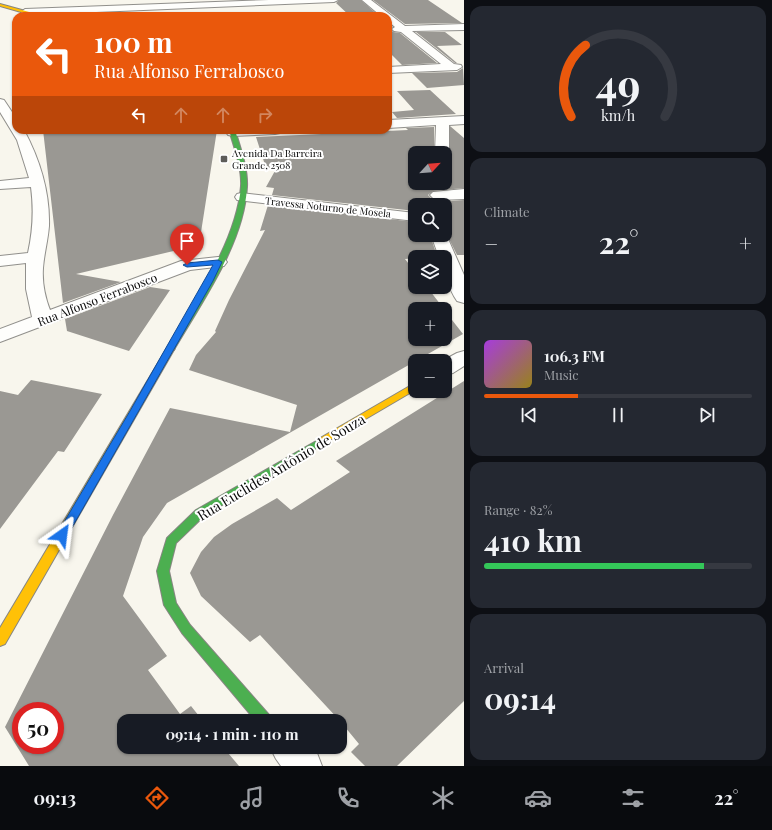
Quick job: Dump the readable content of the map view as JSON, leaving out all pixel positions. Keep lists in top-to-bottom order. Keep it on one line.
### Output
{"streets":{"main road":["Rua Euclides Antônio de Souza"],"street":["Rua Alfonso Ferrabosco"],"lane":["Travessa Noturno de Mosela"]},"places":{"transit":["Avenida Da Barreira Grande, 2508"]},"north":"top right","page":{"turn":["100 m","Rua Alfonso Ferrabosco"],"map_buttons":["+","−"],"tile":["Climate",["Range · 82%","410 km"],["Arrival","09:14"]],"heat":["−","22°","+"],"song":["106.3 FM","Music"],"limit":"50","trip":"09:14 · 1 min · 110 m","tabs":["09:13","22°"],"gauge":["49","km/h"]}}
